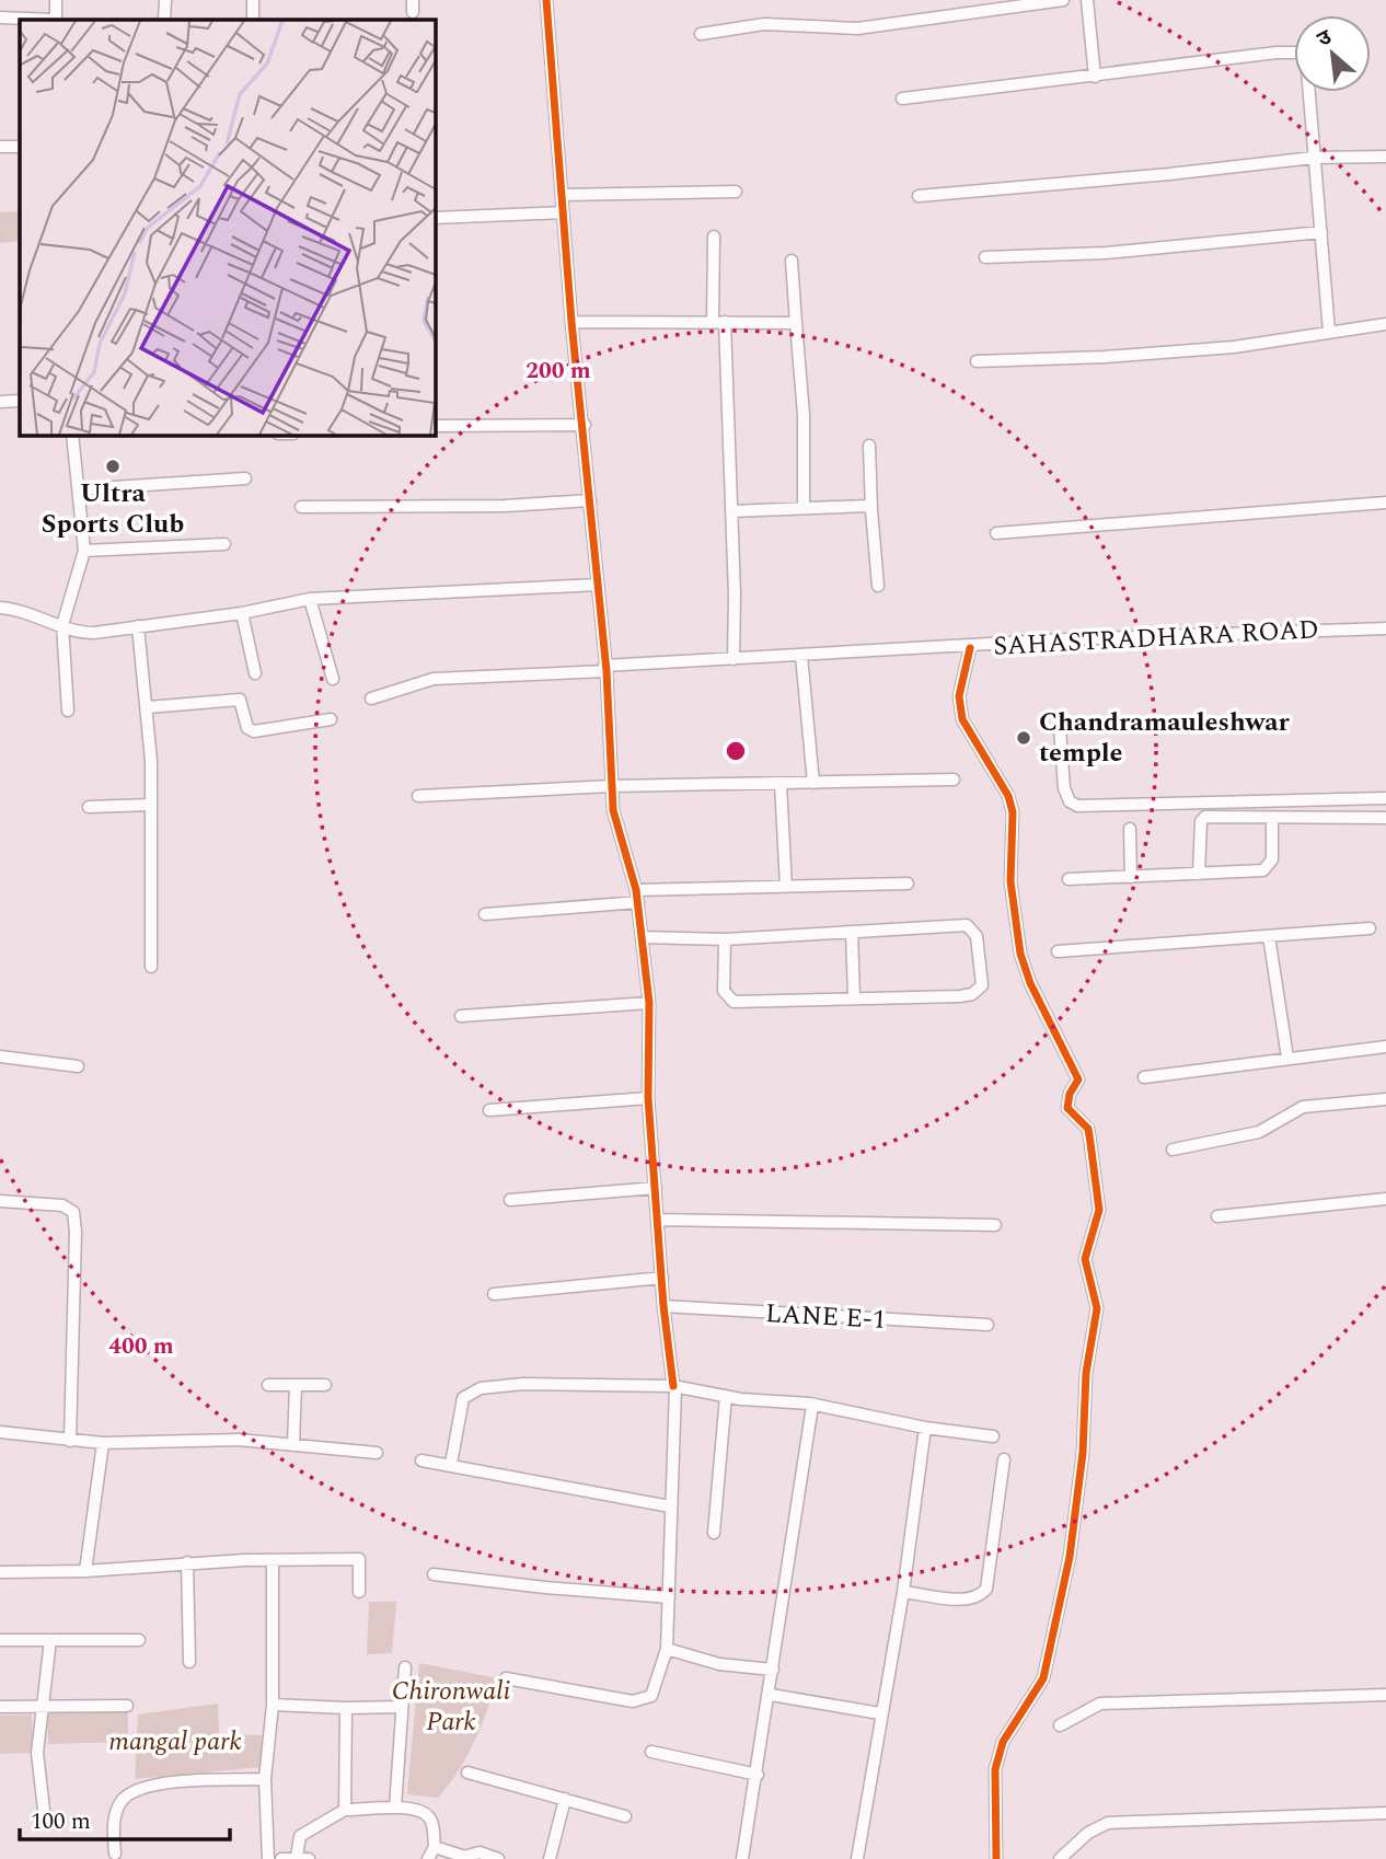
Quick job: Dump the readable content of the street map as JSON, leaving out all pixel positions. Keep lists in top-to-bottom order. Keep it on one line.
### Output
{"streets":{"street":["SAHASTRADHARA ROAD","LANE E-1"]},"parks":["Chironwali Park","mangal park"],"places":["Ultra Sports Club","Chandramauleshwar temple"],"scale_bar":"100 m","north":"top left","rings":["200 m","400 m"]}
